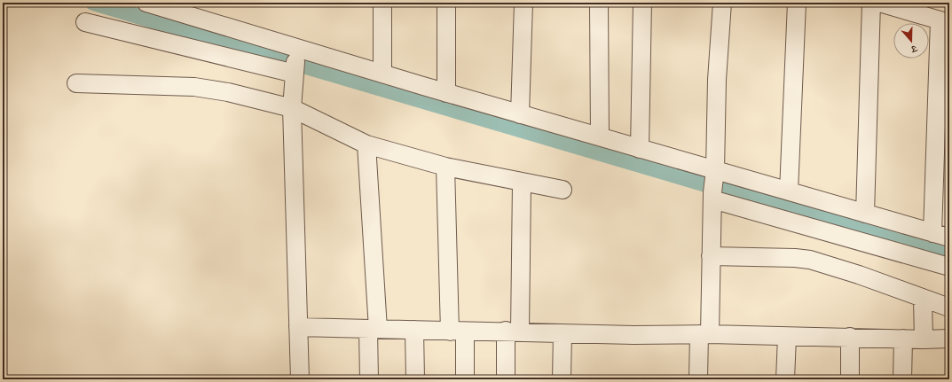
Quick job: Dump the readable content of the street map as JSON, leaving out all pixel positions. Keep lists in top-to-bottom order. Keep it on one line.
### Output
{"north":"bottom"}
